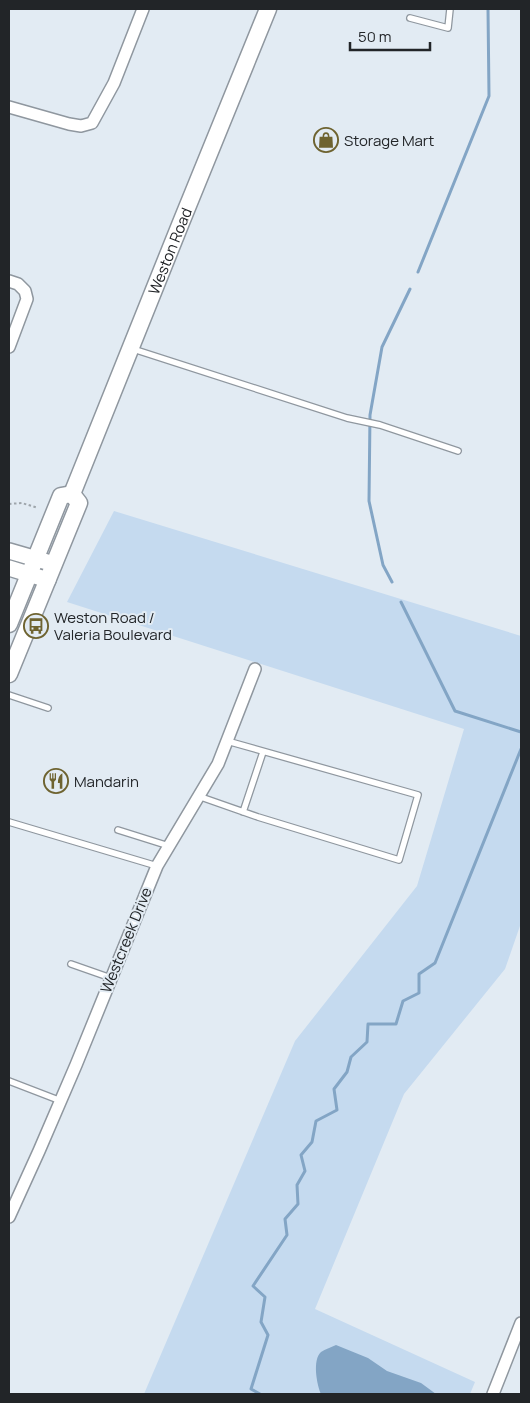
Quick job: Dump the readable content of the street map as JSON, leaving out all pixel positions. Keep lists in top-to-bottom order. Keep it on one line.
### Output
{"streets":{"main road":["Weston Road"],"street":["Westcreek Drive"]},"places":{"shop":["Storage Mart"],"bus stop":["Weston Road / Valeria Boulevard"],"restaurant":["Mandarin"]},"scale_bar":"50 m"}
